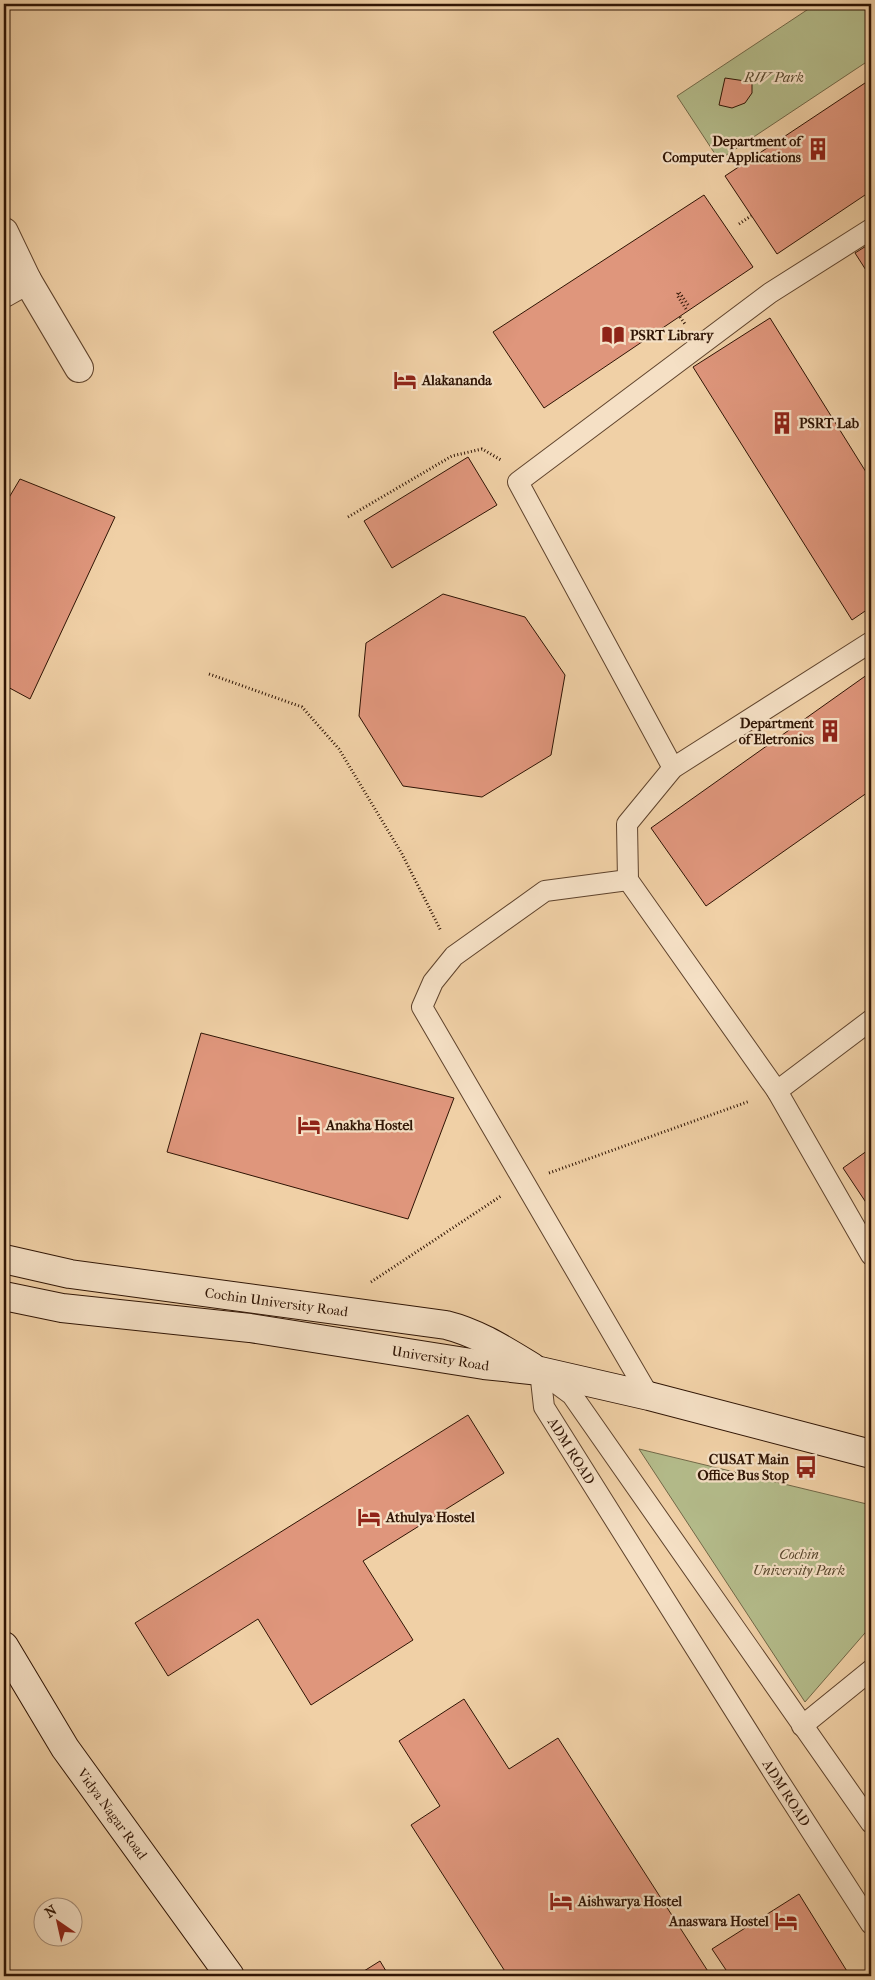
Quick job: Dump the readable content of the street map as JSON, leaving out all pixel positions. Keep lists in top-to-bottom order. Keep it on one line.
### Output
{"streets":{"street":["Cochin University Road","University Road","Vidya Nagar Road"],"lane":["ADM ROAD"]},"crossings":[["Cochin University Road","University Road"],["Cochin University Road","ADM ROAD"],["University Road","ADM ROAD"]],"parks":["RW Park","Cochin University Park"],"places":{"building":["Department of Computer Applications","PSRT Lab","Department of Eletronics"],"library":["PSRT Library"],"hotel":["Alakananda","Anakha Hostel","Athulya Hostel","Aishwarya Hostel","Anaswara Hostel"],"bus stop":["CUSAT Main Office Bus Stop"]},"north":"top left"}
